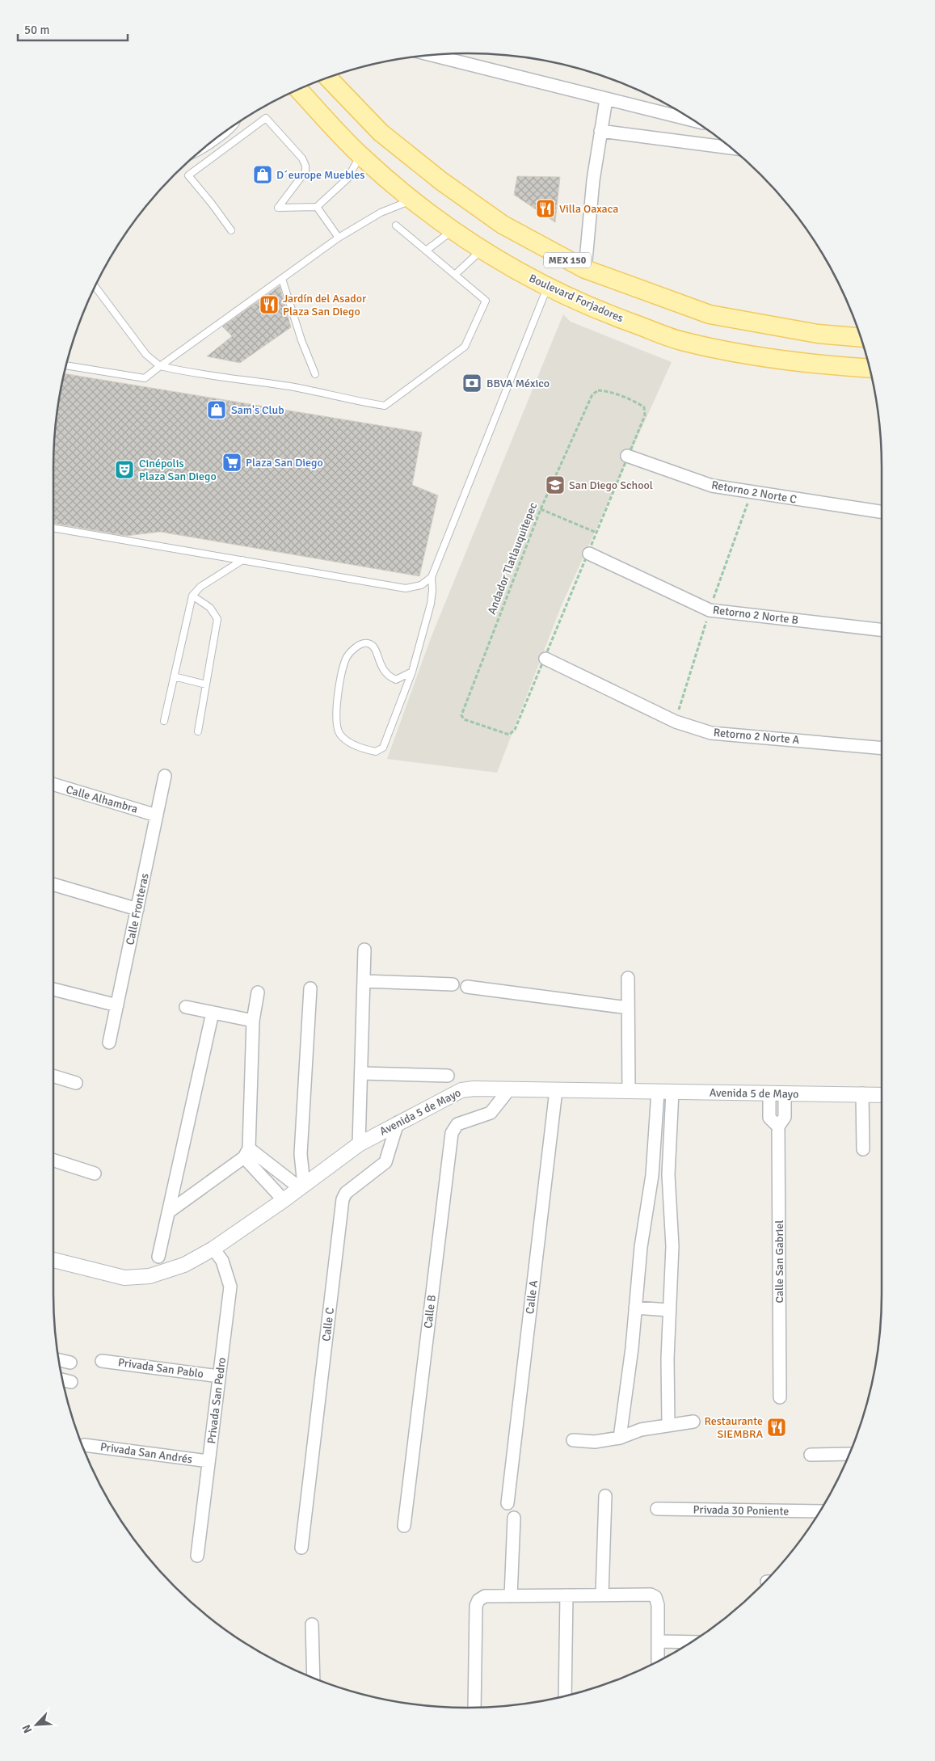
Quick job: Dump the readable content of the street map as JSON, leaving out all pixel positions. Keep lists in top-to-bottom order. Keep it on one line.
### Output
{"streets":{"main road":["MEX 150","Boulevard Forjadores"],"street":["Retorno 2 Norte C","Retorno 2 Norte B","Retorno 2 Norte A","Calle Alhambra","Calle Fronteras","Avenida 5 de Mayo","Calle San Gabriel","Calle A","Calle B","Calle C","Privada San Pablo","Privada San Pedro","Privada San Andrés","Privada 30 Poniente"],"path":["Andador Tlatlauquitepec"]},"crossings":[["Retorno 2 Norte C","Andador Tlatlauquitepec"],["Andador Tlatlauquitepec","Retorno 2 Norte A"],["Calle Alhambra","Calle Fronteras"],["Avenida 5 de Mayo","Calle San Gabriel"],["Avenida 5 de Mayo","Calle A"],["Avenida 5 de Mayo","Calle B"],["Avenida 5 de Mayo","Calle C"],["Avenida 5 de Mayo","Privada San Pedro"],["Privada San Pablo","Privada San Pedro"],["Privada San Pedro","Privada San Andrés"]],"places":{"shop":["D´europe Muebles","Sam's Club"],"restaurant":["Villa Oaxaca","Jardín del Asador Plaza San Diego","Restaurante SIEMBRA"],"bank":["BBVA México"],"supermarket":["Plaza San Diego"],"theatre":["Cinépolis Plaza San Diego"],"school or university":["San Diego School"]},"scale_bar":"50 m","north":"bottom left"}
